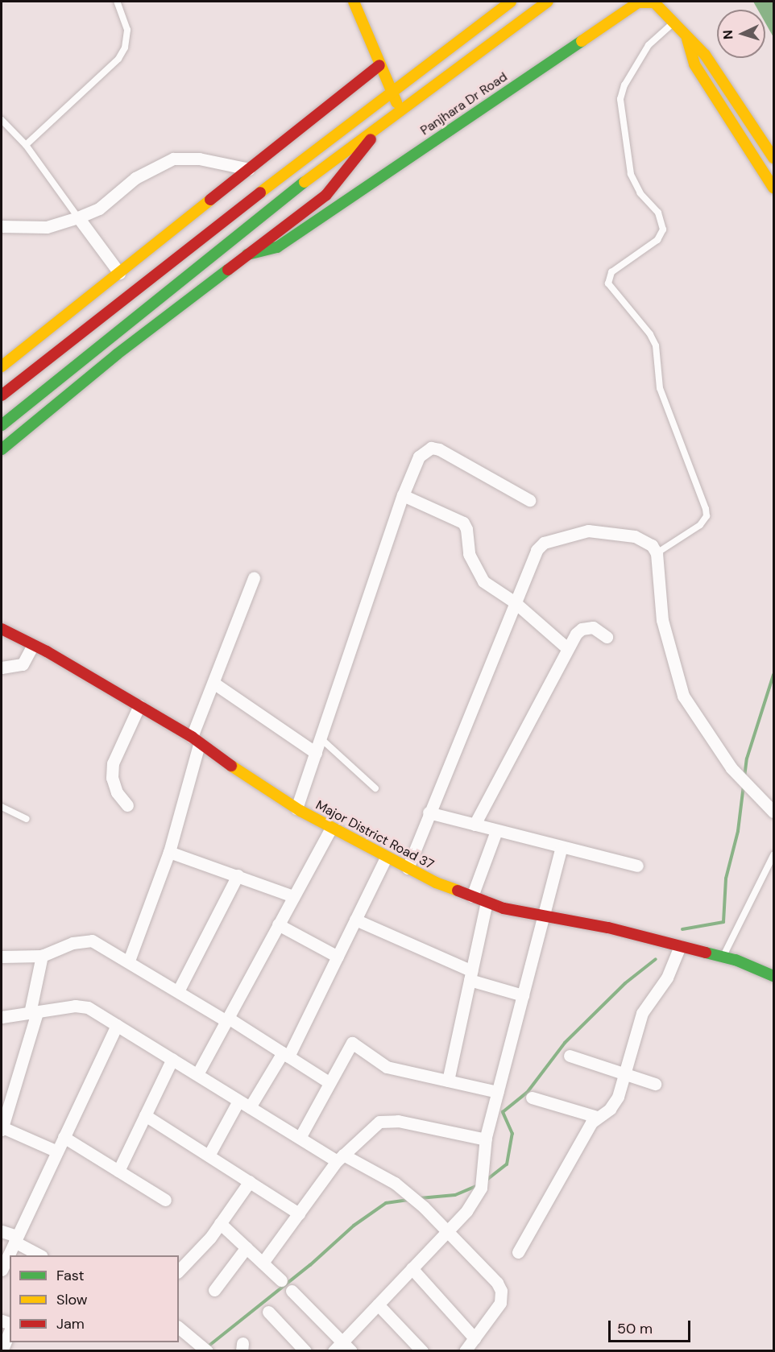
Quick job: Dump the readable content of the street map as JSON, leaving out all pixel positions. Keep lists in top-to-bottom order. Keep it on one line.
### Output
{"streets":{"main road":["Panjhara Dr Road","Major District Road 37"]},"legend":["Fast","Slow","Jam"],"scale_bar":"50 m","north":"left"}
